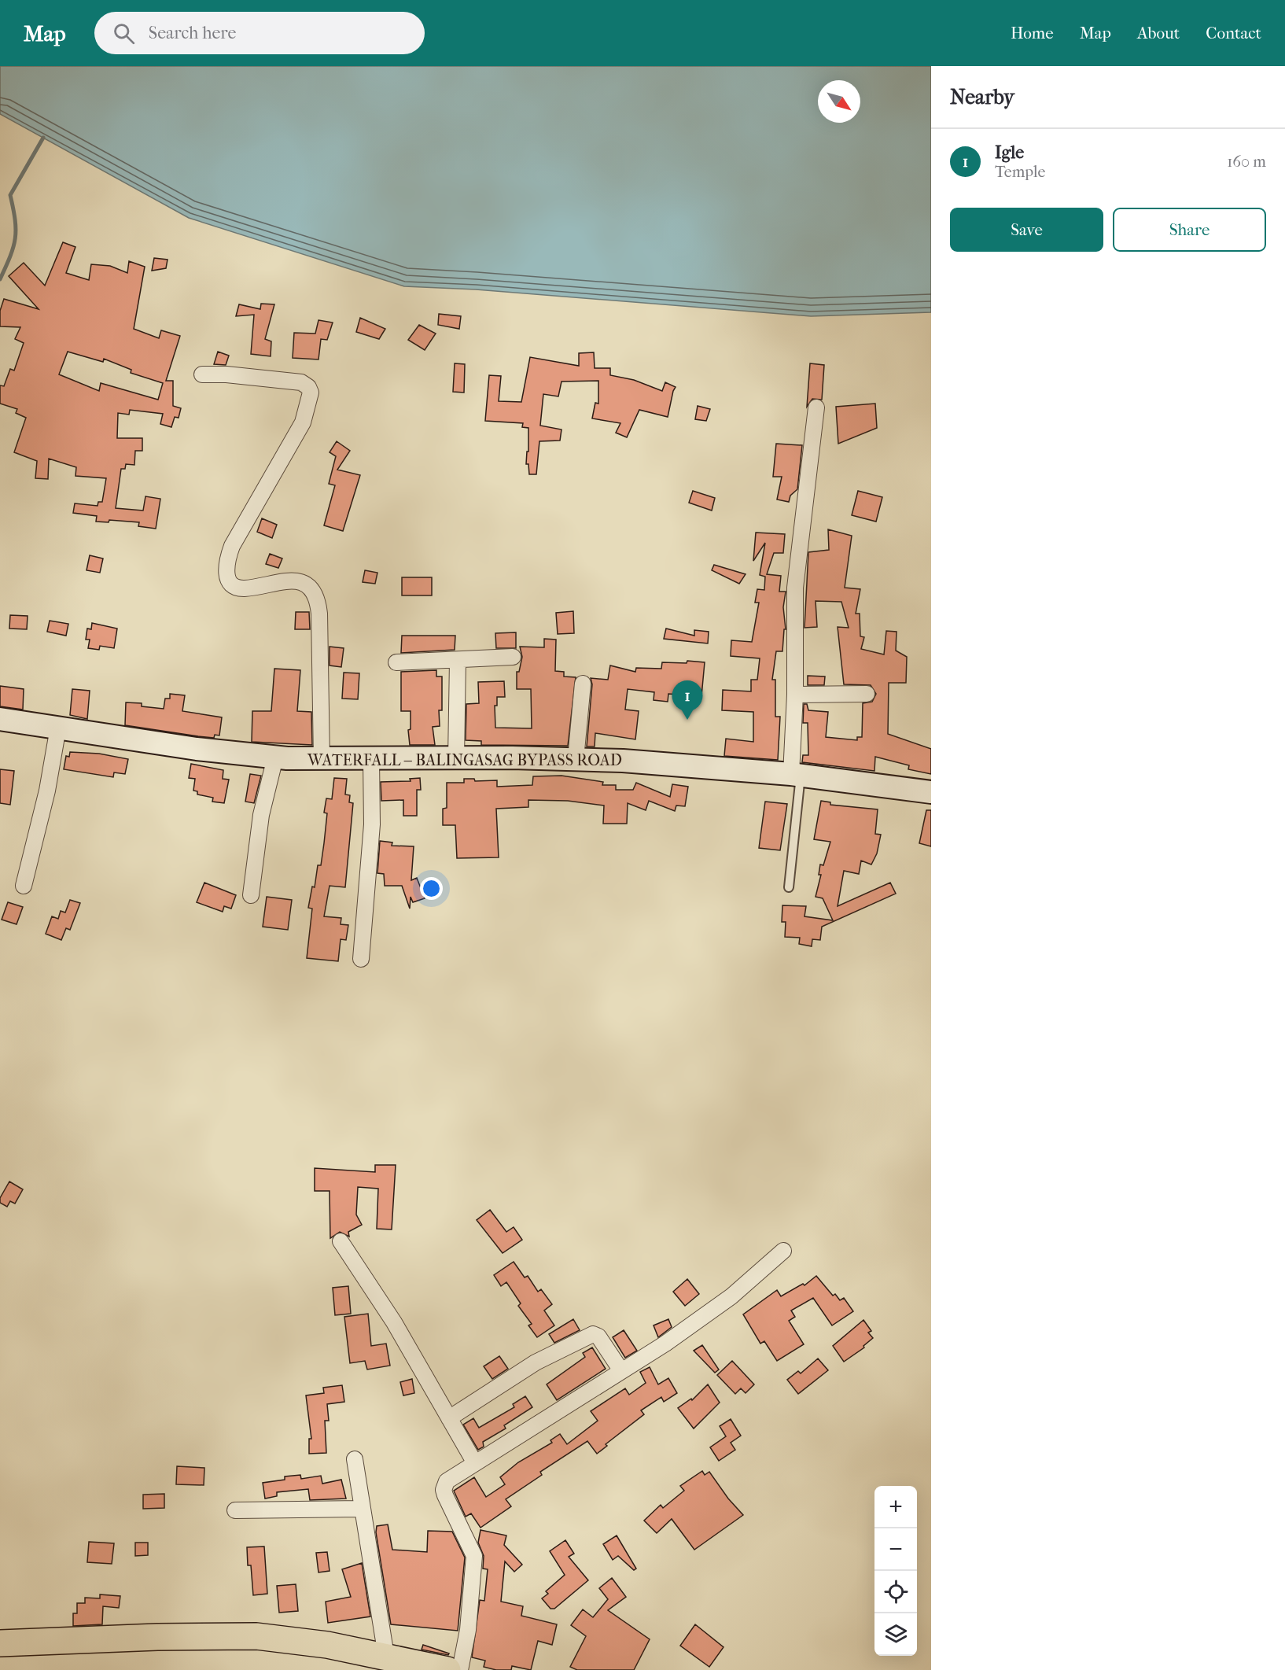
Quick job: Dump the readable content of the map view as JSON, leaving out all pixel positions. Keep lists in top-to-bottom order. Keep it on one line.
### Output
{"streets":{"main road":["WATERFALL ‒ BALINGASAG BYPASS ROAD"]},"north":"bottom right","page":{"header":"Map","search":"Search here","nav":["Home","Map","About","Contact"],"heading":"Nearby","list":[{"mark":"1","name":"Igle","note":"Temple","value":"160 m"}],"buttons":["Save","Share"],"pins":"1","map_buttons":["+","−"]}}
